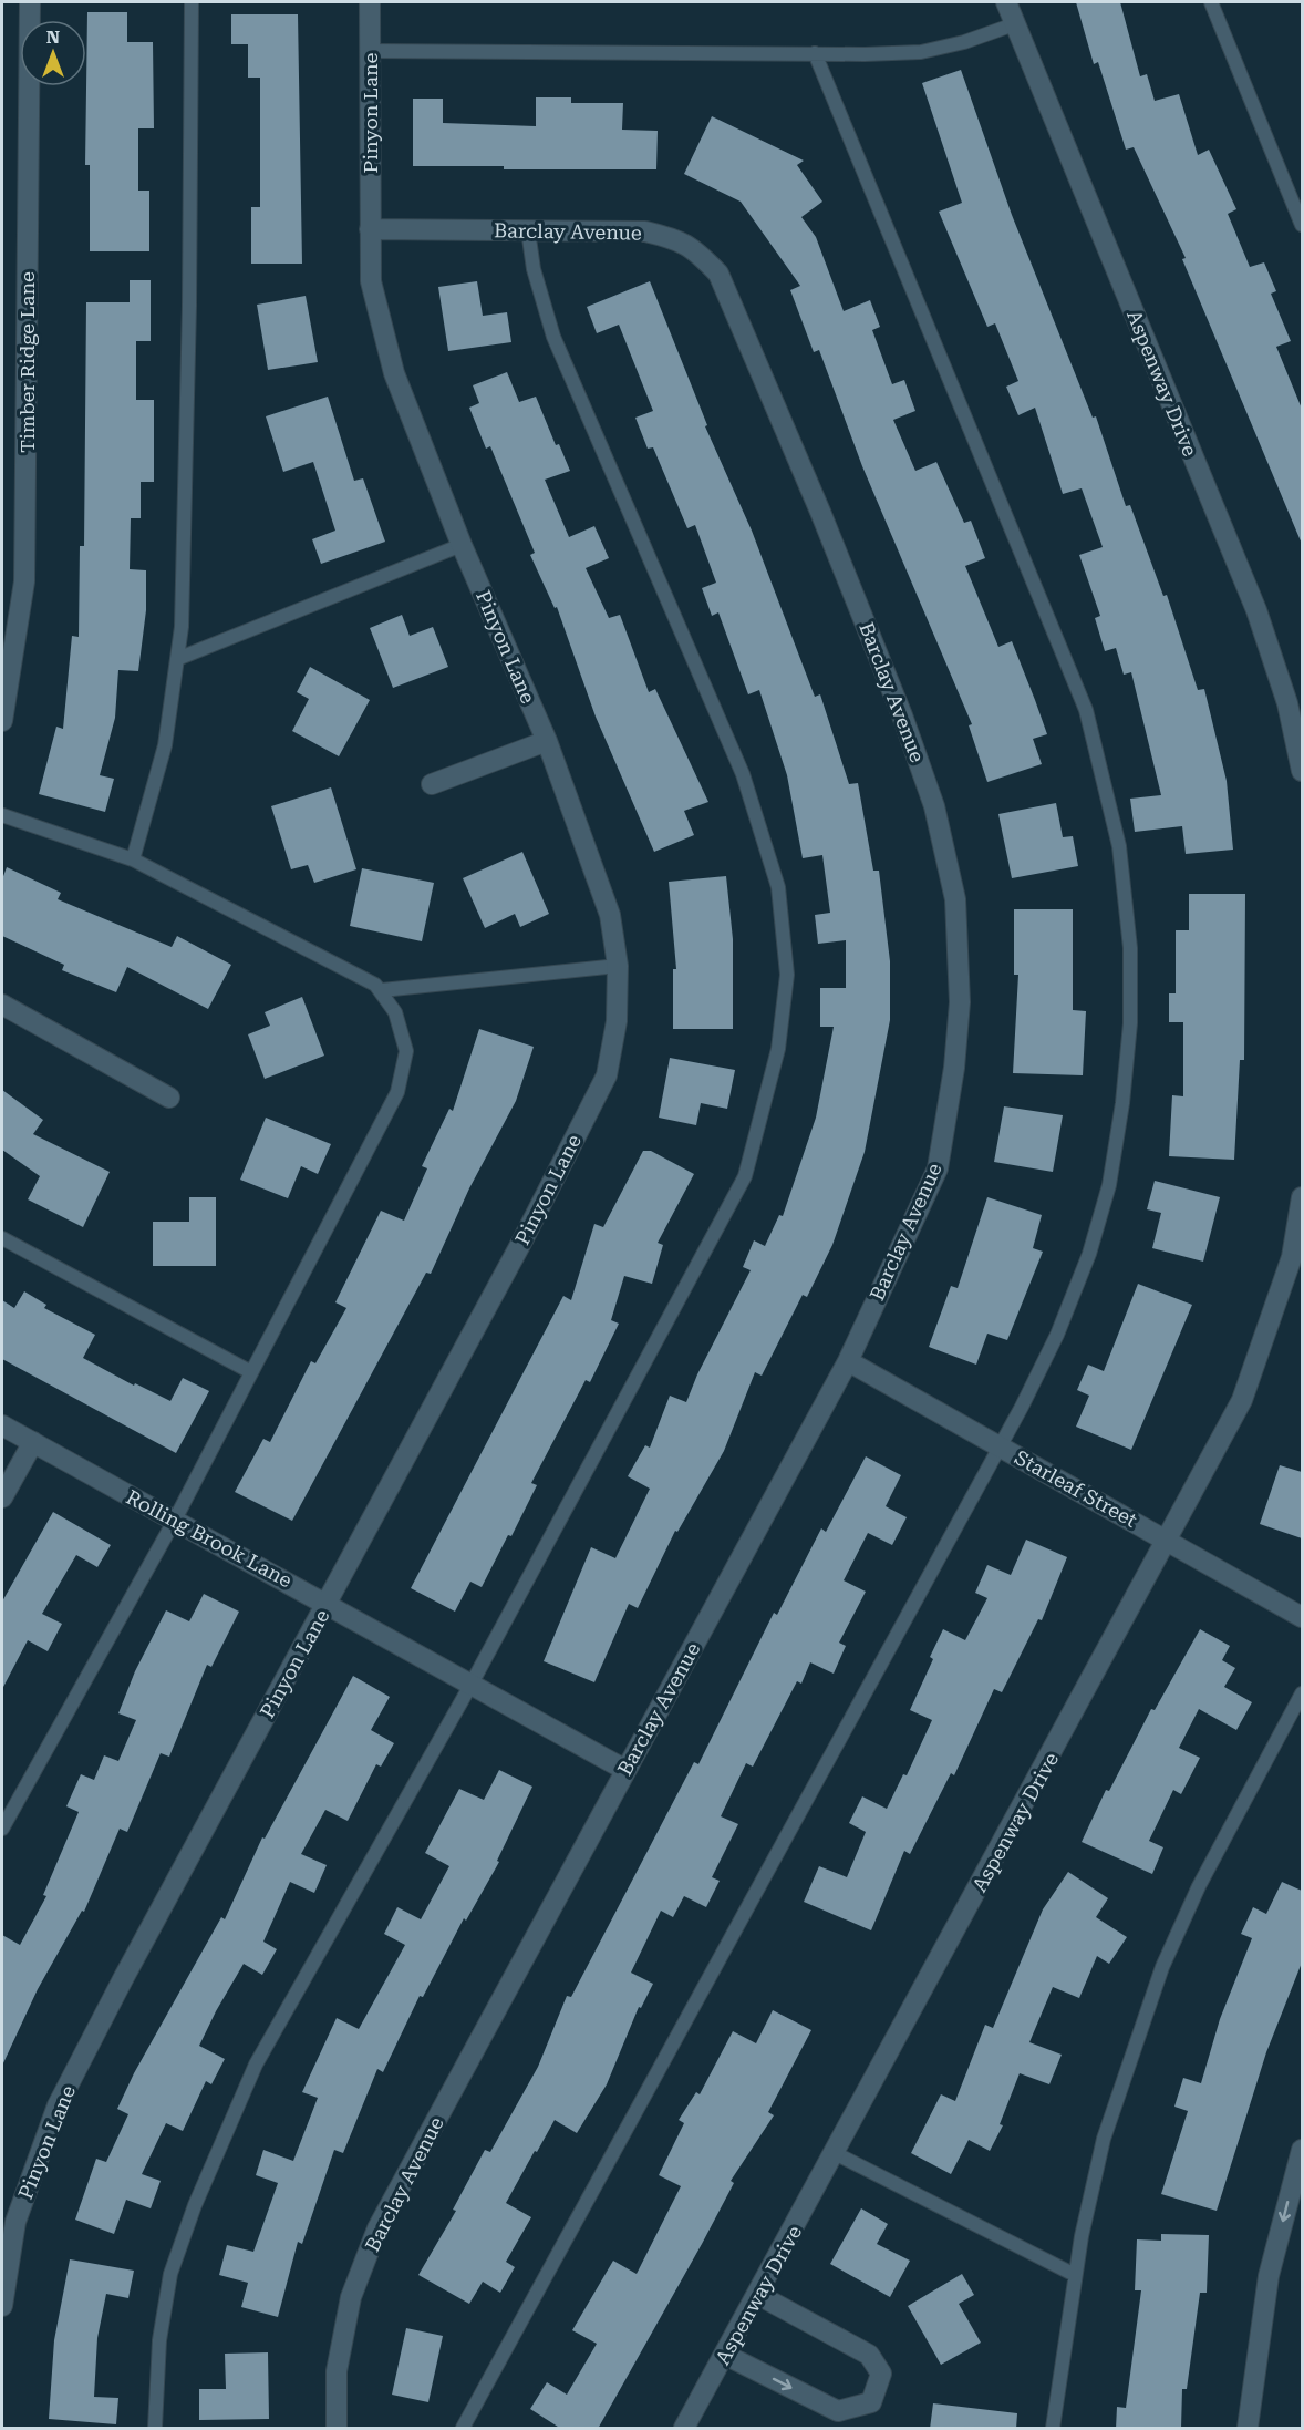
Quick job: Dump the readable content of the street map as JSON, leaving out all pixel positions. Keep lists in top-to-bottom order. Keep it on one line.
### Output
{"streets":{"street":["Pinyon Lane","Barclay Avenue","Timber Ridge Lane","Aspenway Drive","Starleaf Street","Rolling Brook Lane"]},"crossings":[["Pinyon Lane","Barclay Avenue"],["Pinyon Lane","Rolling Brook Lane"],["Barclay Avenue","Starleaf Street"],["Barclay Avenue","Rolling Brook Lane"],["Aspenway Drive","Starleaf Street"]],"north":"top"}
